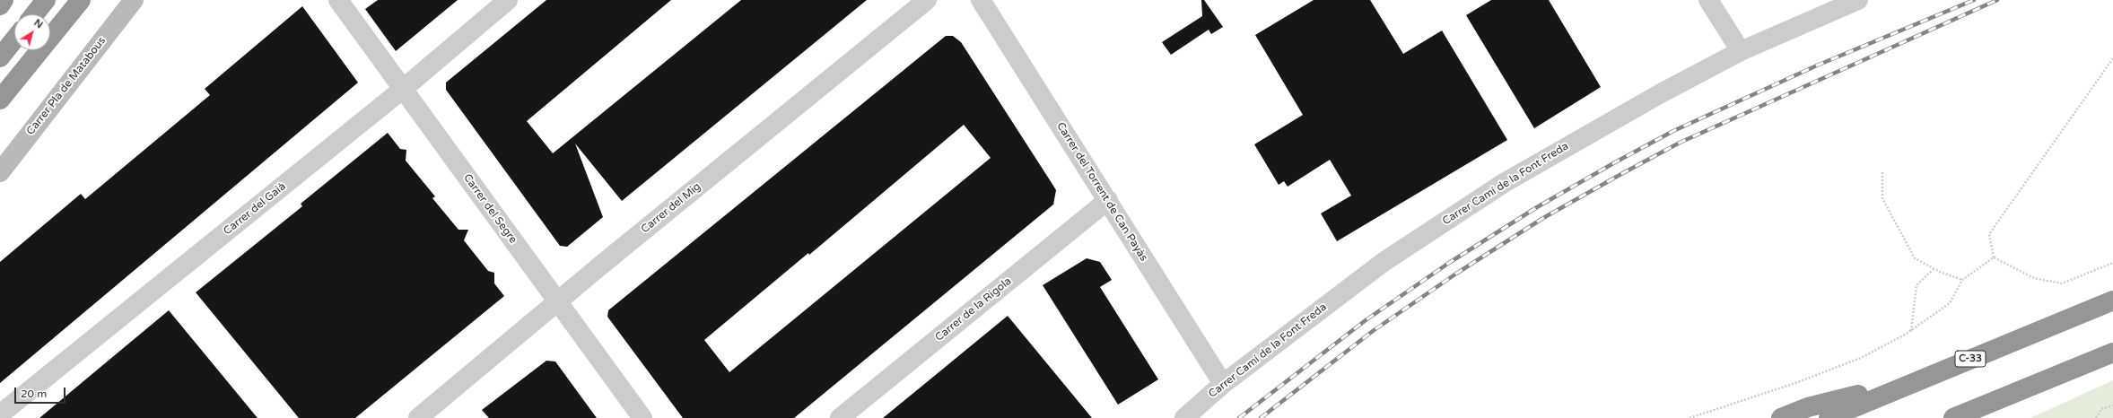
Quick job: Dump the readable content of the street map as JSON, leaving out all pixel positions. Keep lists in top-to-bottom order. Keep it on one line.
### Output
{"streets":{"highway":["C-33"],"main road":["Carrer Pla de Matabous"],"street":["Carrer Camí de la Font Freda","Carrer del Torrent de Can Payàs","Carrer del Mig","Carrer del Gaià","Carrer del Segre","Carrer de la Rigola"]},"crossings":[["Carrer Camí de la Font Freda","Carrer del Torrent de Can Payàs"],["Carrer del Torrent de Can Payàs","Carrer de la Rigola"],["Carrer del Mig","Carrer del Segre"],["Carrer del Gaià","Carrer del Segre"]],"scale_bar":"20 m","north":"top right"}
